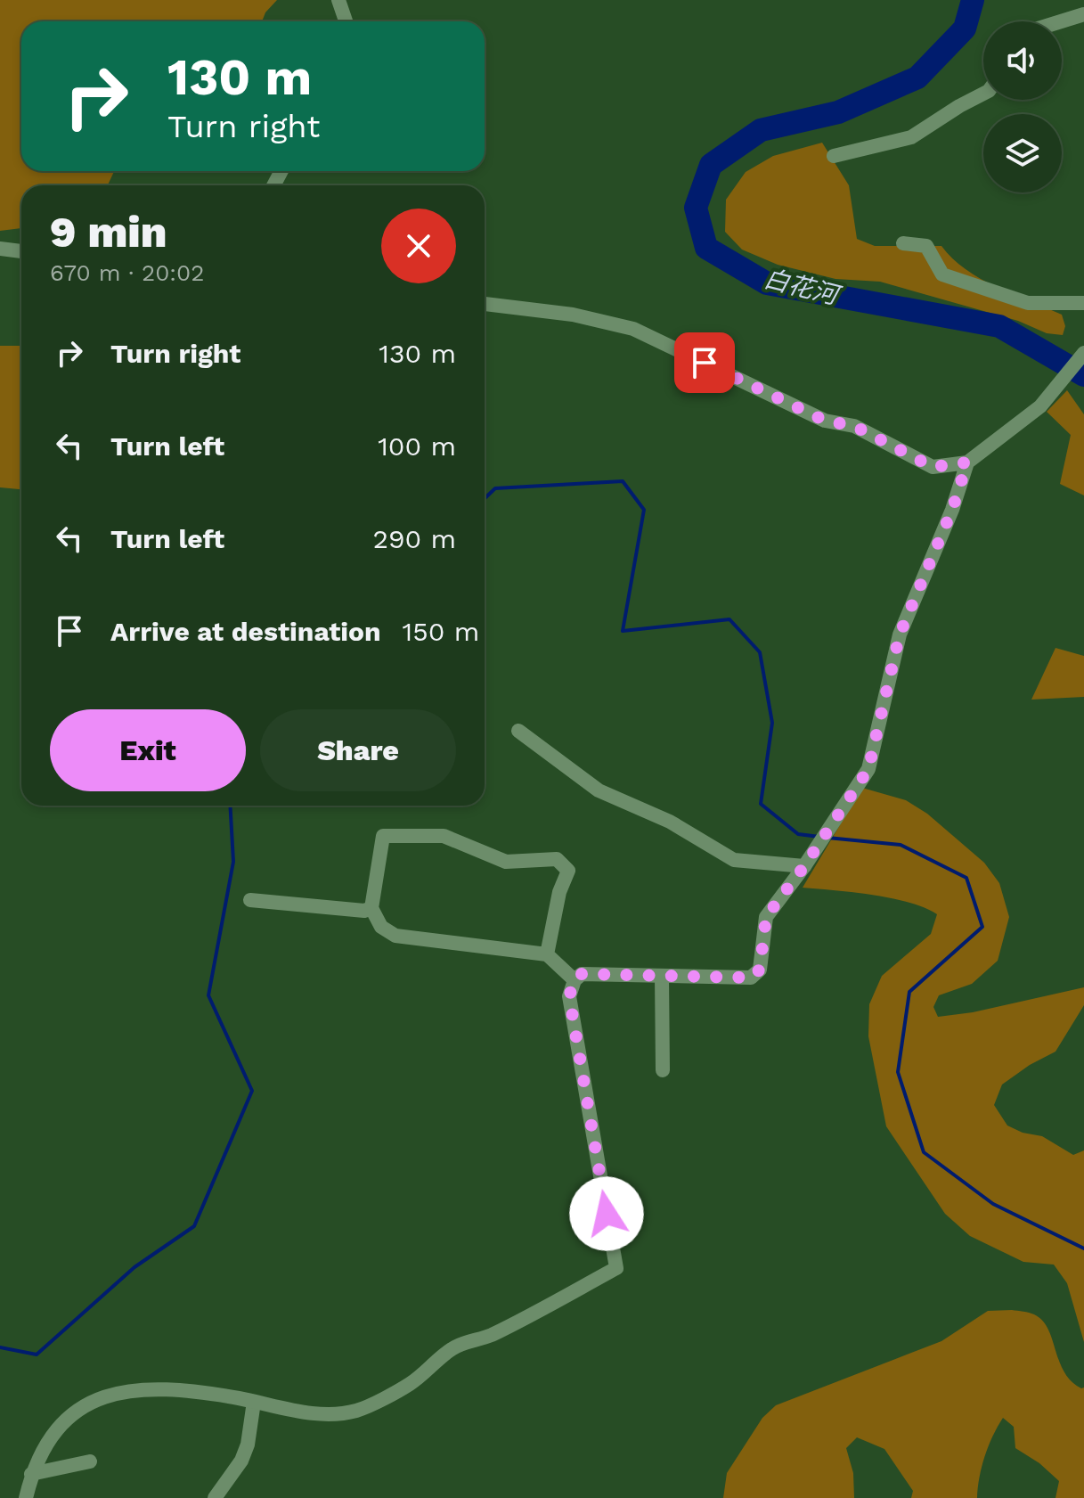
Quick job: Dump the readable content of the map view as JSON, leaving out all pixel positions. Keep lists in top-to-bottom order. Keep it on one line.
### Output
{"water":["白花河"],"page":{"turn":["130 m","Turn right"],"heading":["9 min","670 m · 20:02"],"list":[{"name":"Turn right","value":"130 m"},{"name":"Turn left","value":"100 m"},{"name":"Turn left","value":"290 m"},{"name":"Arrive at destination","value":"150 m"}],"buttons":["Exit","Share"]}}
